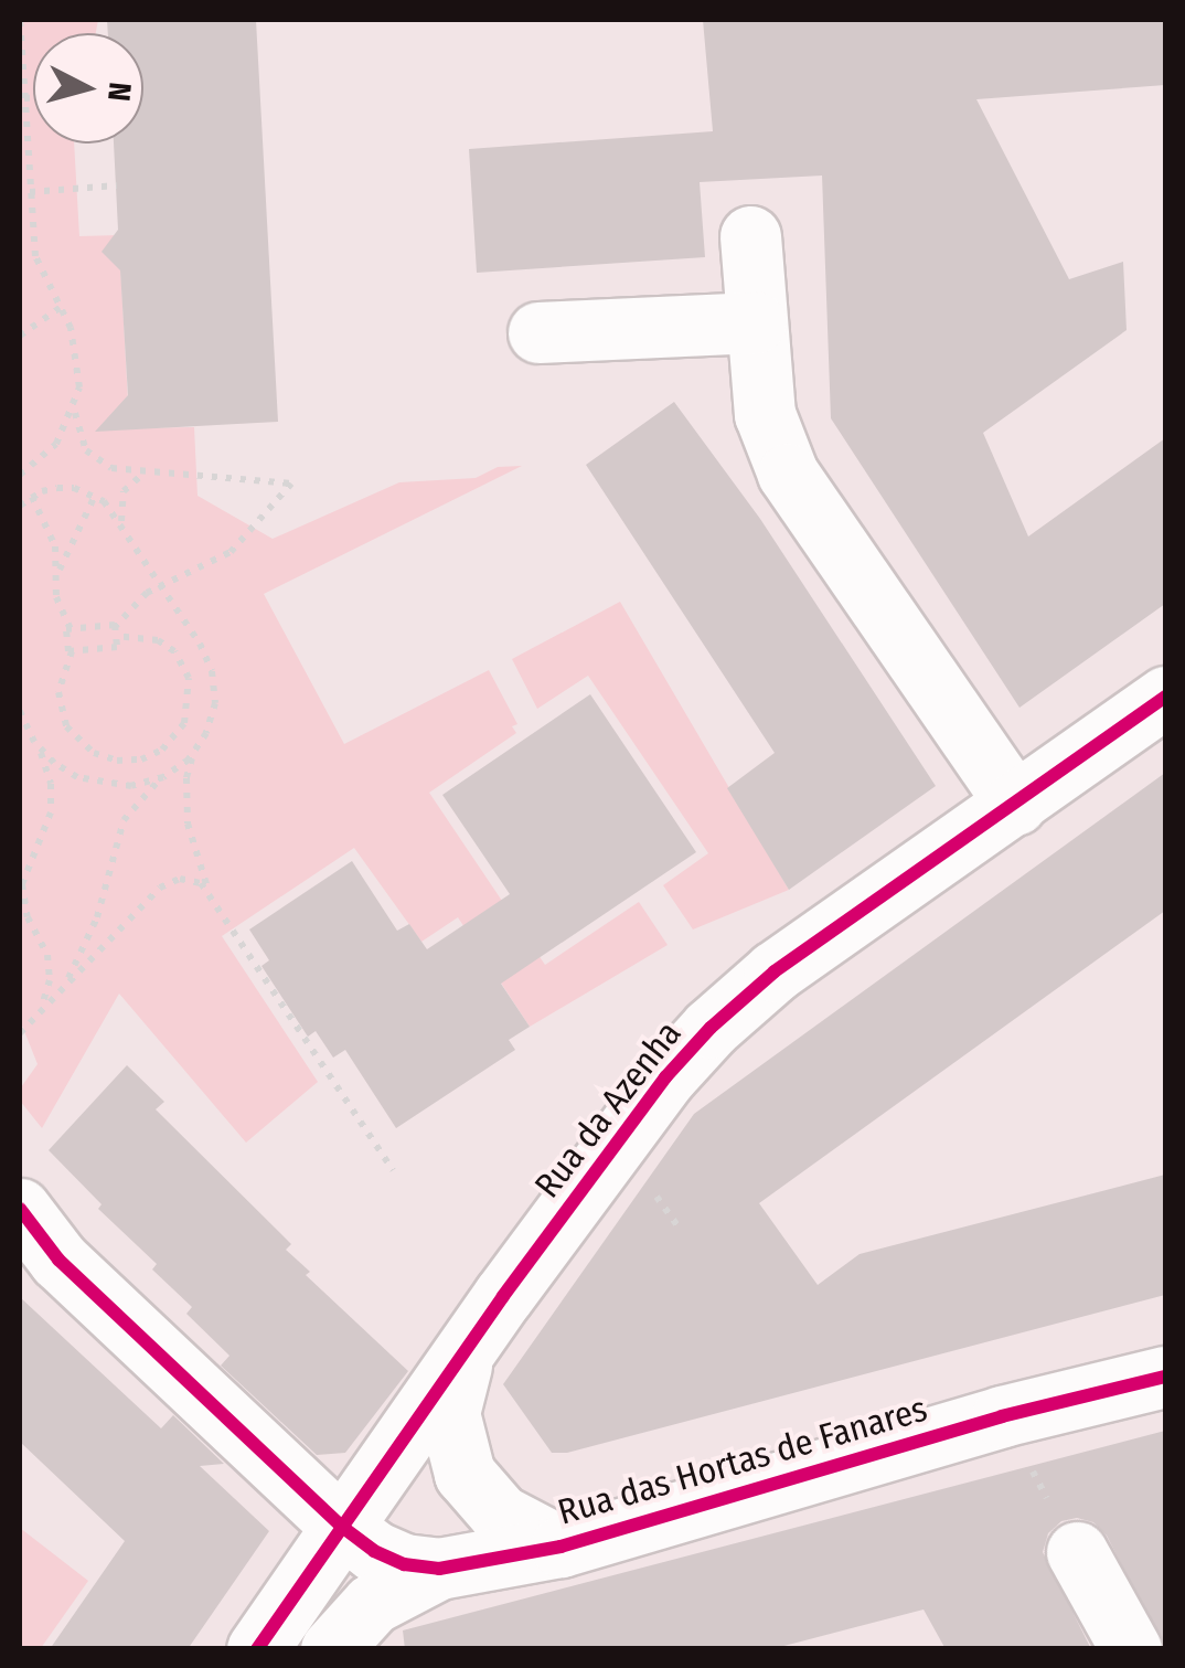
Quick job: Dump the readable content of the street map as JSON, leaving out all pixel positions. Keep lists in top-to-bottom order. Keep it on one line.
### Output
{"streets":{"street":["Rua da Azenha","Rua das Hortas de Fanares"]},"crossings":[["Rua da Azenha","Rua das Hortas de Fanares"]],"north":"right"}
